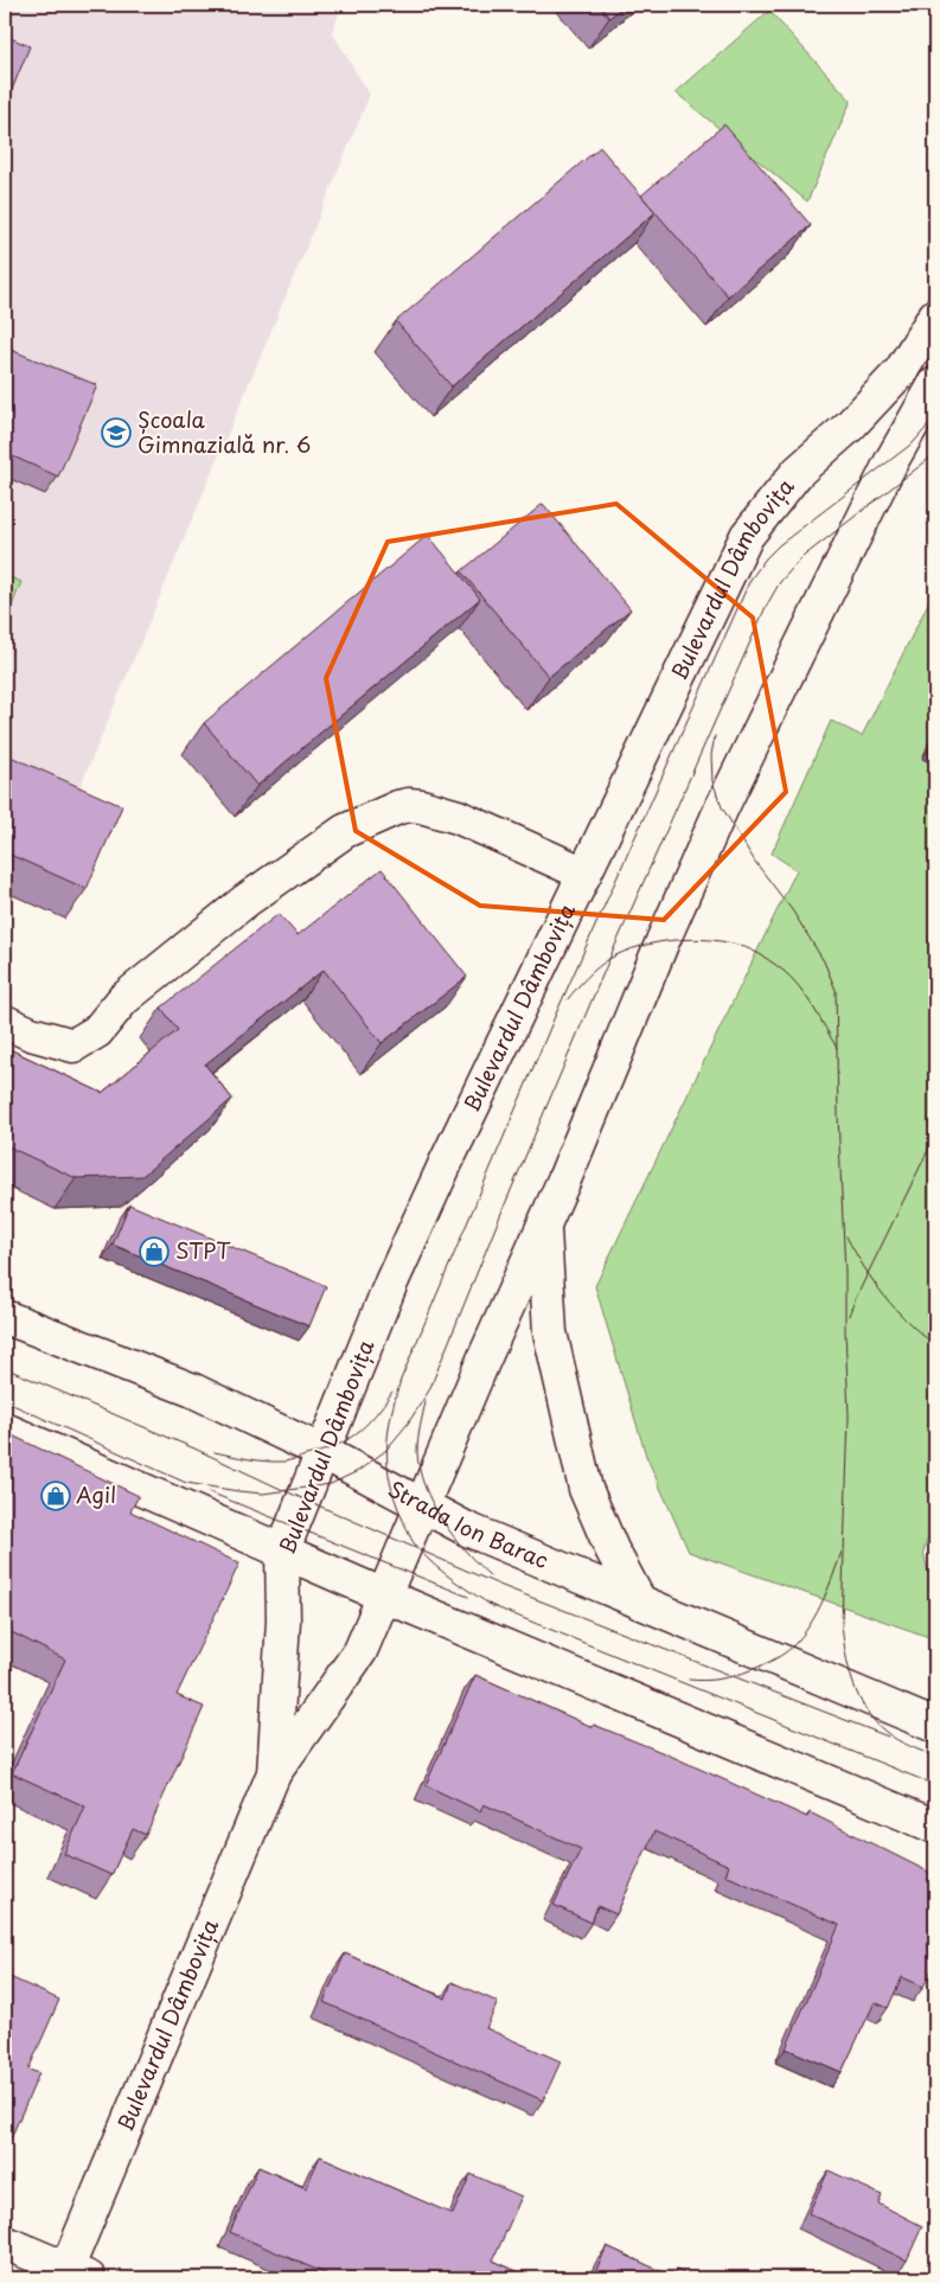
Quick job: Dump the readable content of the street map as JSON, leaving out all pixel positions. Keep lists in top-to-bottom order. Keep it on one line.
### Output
{"streets":{"street":["Bulevardul Dâmbovița","Strada Ion Barac"]},"crossings":[["Bulevardul Dâmbovița","Strada Ion Barac"]],"places":{"school or university":["Școala Gimnazială nr. 6"],"shop":["STPT","Agil"]}}
